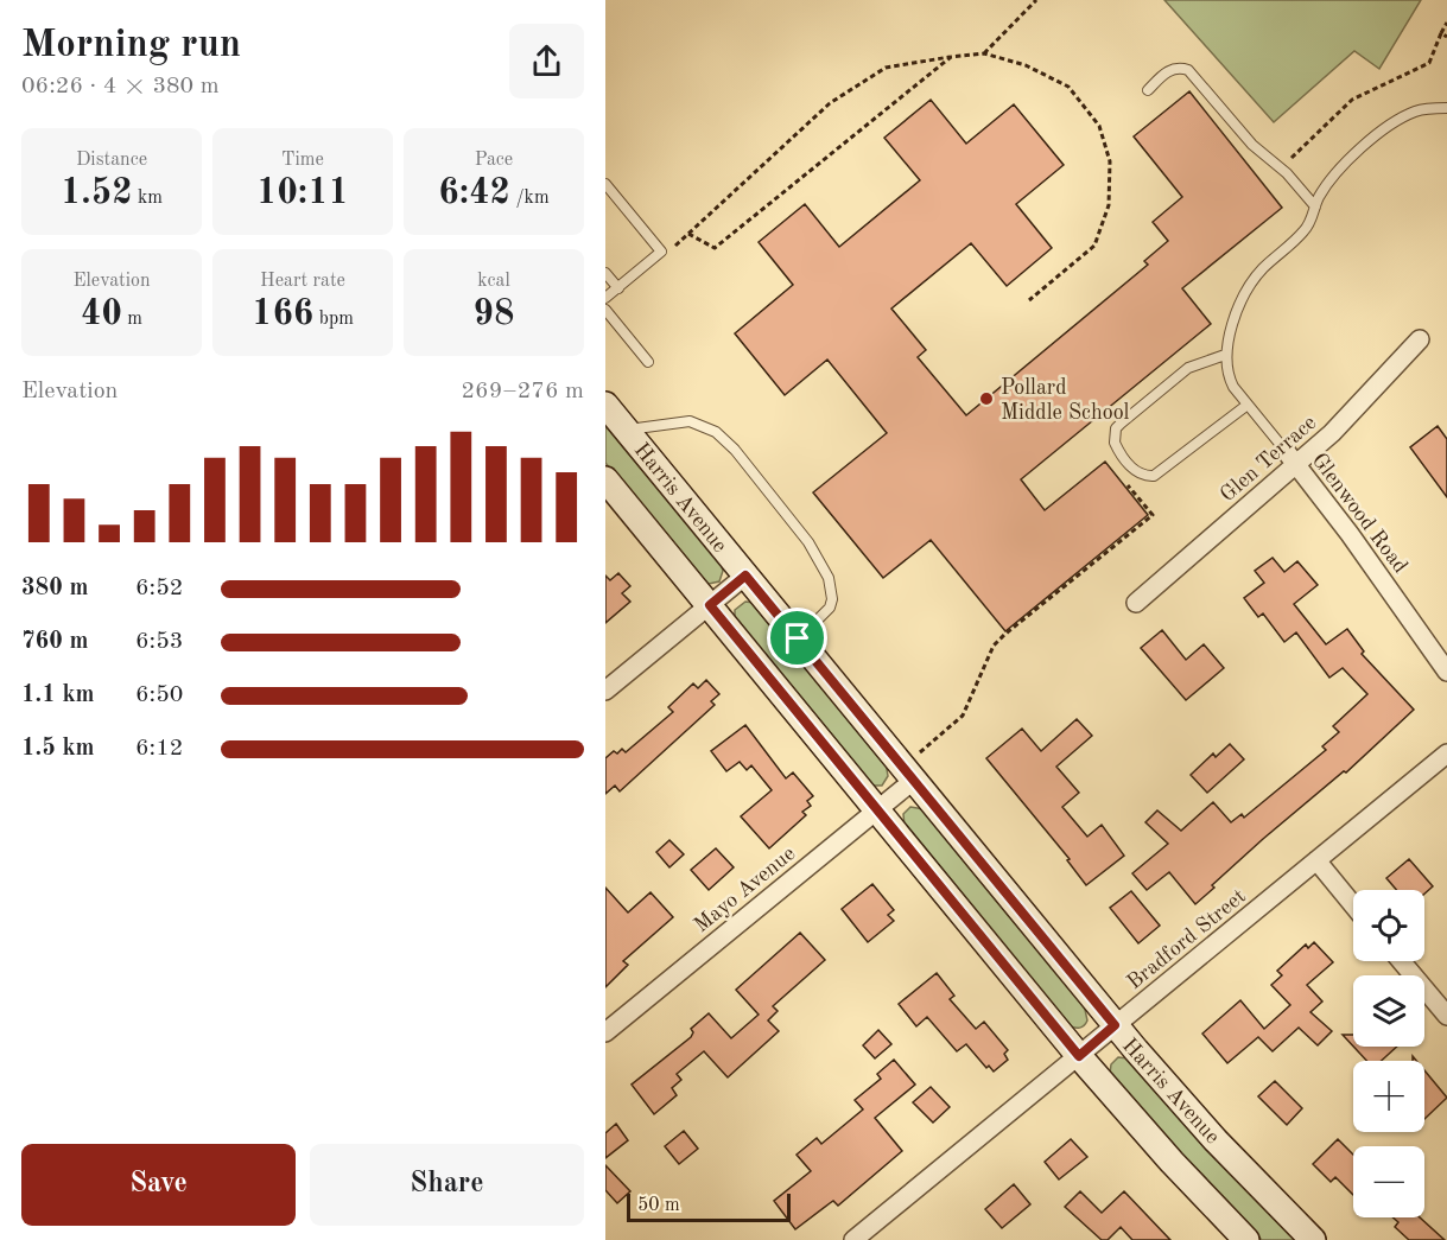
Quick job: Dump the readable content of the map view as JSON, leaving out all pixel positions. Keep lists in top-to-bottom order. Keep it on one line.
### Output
{"streets":{"street":["Glen Terrace","Harris Avenue","Glenwood Road","Mayo Avenue","Bradford Street"]},"crossings":[["Glen Terrace","Glenwood Road"],["Harris Avenue","Mayo Avenue"],["Harris Avenue","Bradford Street"]],"places":["Pollard Middle School"],"scale_bar":"50 m","page":{"heading":["Morning run","06:26 · 4 × 380 m"],"stats":[["Distance","1.52 km"],["Time","10:11"],["Pace","6:42 /km"],["Elevation","40 m"],["Heart rate","166 bpm"],["kcal","98"]],"chart":["Elevation","269–276 m"],"list":[{"name":"380 m","note":"6:52"},{"name":"760 m","note":"6:53"},{"name":"1.1 km","note":"6:50"},{"name":"1.5 km","note":"6:12"}],"map_buttons":["+","−"],"buttons":["Save","Share"],"scale":"50 m"}}
